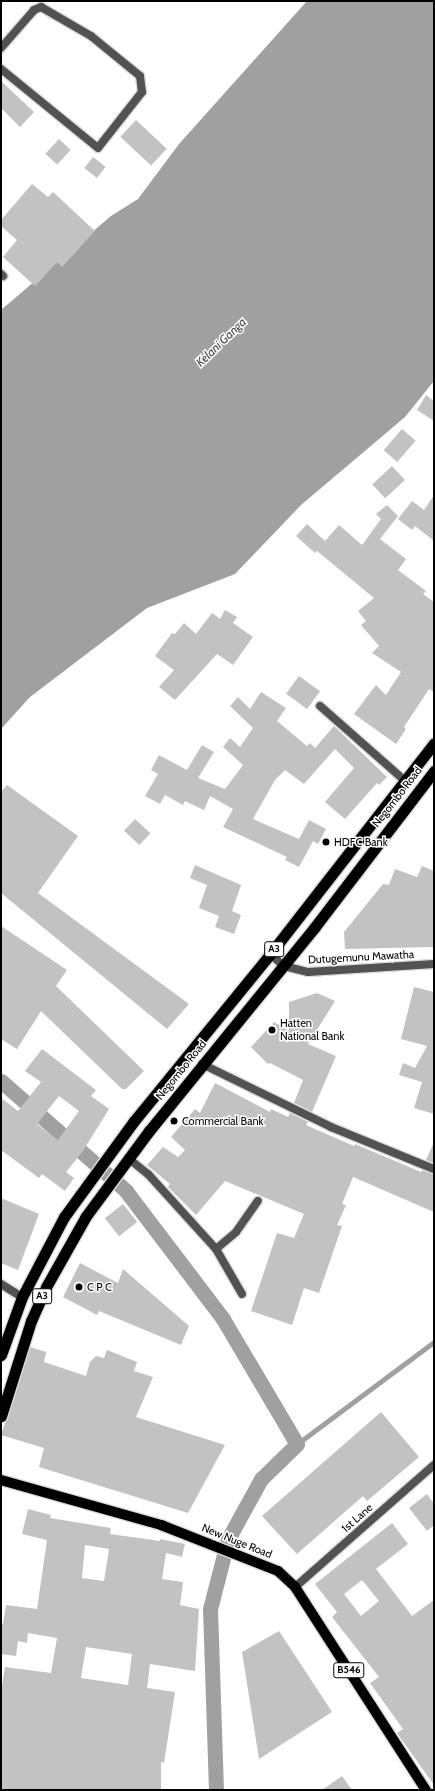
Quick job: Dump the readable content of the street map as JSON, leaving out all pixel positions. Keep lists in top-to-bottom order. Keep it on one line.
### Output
{"streets":{"highway":["Negombo Road","A3"],"main road":["New Nuge Road","B546"],"street":["Dutugemunu Mawatha","1st Lane"]},"crossings":[["Negombo Road","Dutugemunu Mawatha"],["1st Lane","New Nuge Road"]],"water":["Kelani Ganga"],"places":["HDFC Bank","Hatten National Bank","Commercial Bank","C P C"]}
